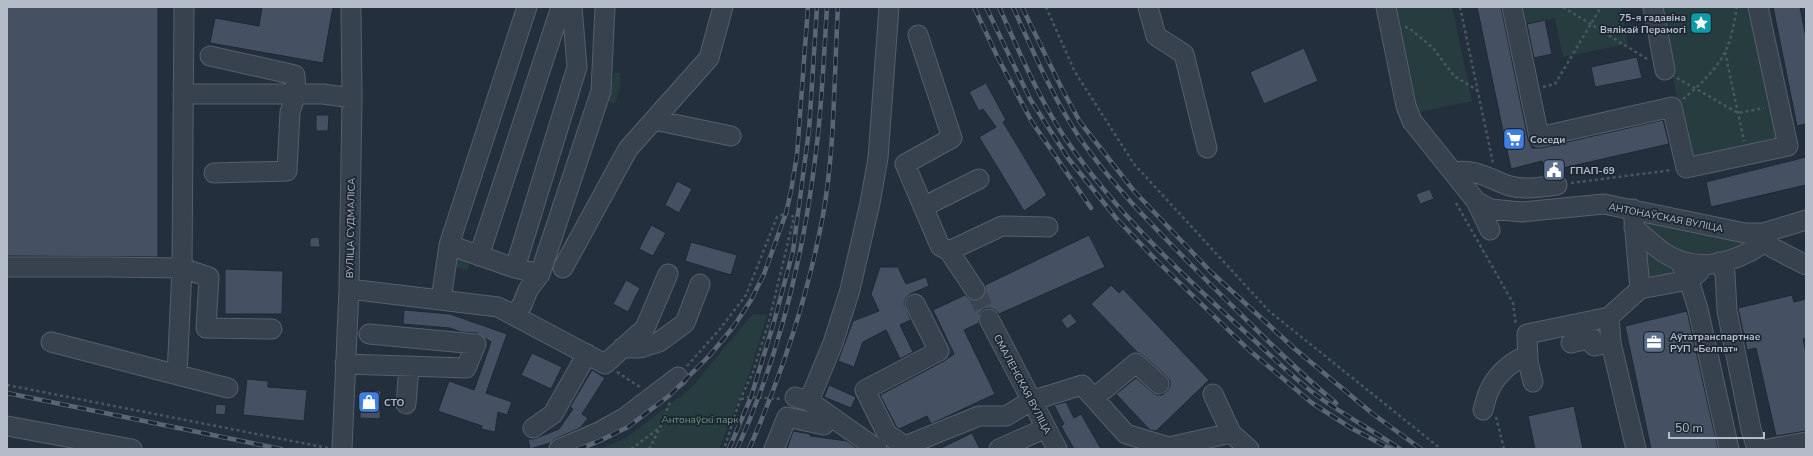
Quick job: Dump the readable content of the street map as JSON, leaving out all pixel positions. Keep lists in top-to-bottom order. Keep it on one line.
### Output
{"streets":{"street":["АНТОНАЎСКАЯ ВУЛІЦА","ВУЛІЦА СУДМАЛІСА","СМАЛЕНСКАЯ ВУЛІЦА"]},"parks":["Антонаўскі парк"],"places":{"place":["75-я гадавіна Вялікай Перамогі"],"supermarket":["Соседи"],"public building":["ГПАП-69"],"office":["Аўтатранспартнае РУП «Белпат»"],"shop":["СТО"]},"scale_bar":"50 m"}
